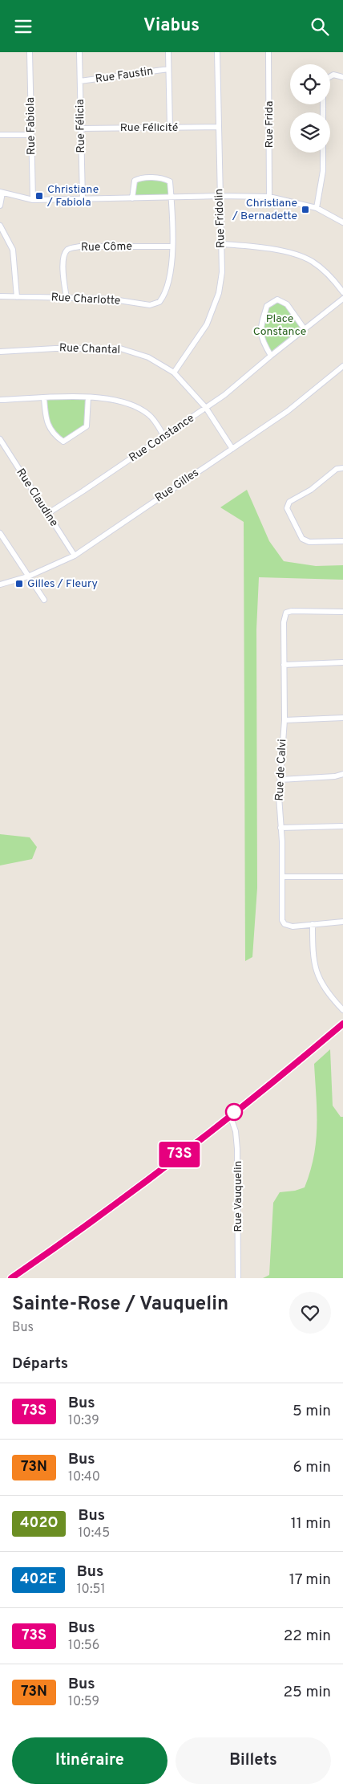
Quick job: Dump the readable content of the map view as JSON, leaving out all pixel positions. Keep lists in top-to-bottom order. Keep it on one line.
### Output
{"streets":{"street":["Rue Faustin","Rue Frida","Rue Fabiola","Rue Félicia","Rue Félicité","Rue Fridolin","Rue Côme","Rue Charlotte","Rue Chantal","Rue Constance","Rue Gilles","Rue Claudine","Rue de Calvi","Rue Vauquelin"]},"crossings":[["Rue Faustin","Rue Félicia"],["Rue Félicia","Rue Félicité"],["Rue Félicité","Rue Fridolin"],["Rue Fridolin","Rue Chantal"],["Rue Côme","Rue Charlotte"],["Rue Chantal","Rue Constance"],["Rue Chantal","Rue Gilles"],["Rue Constance","Rue Claudine"],["Rue Gilles","Rue Claudine"]],"parks":["Place Constance"],"places":{"transit":["Christiane / Fabiola","Christiane / Bernadette","Gilles / Fleury"]},"lines":["bus line 73S"],"page":{"header":"Viabus","on_map":"73S","heading":[["Sainte-Rose / Vauquelin","Bus"],"Départs"],"list":[{"mark":"73S","name":"Bus","note":"10:39","value":"5 min"},{"mark":"73N","name":"Bus","note":"10:40","value":"6 min"},{"mark":"402O","name":"Bus","note":"10:45","value":"11 min"},{"mark":"402E","name":"Bus","note":"10:51","value":"17 min"},{"mark":"73S","name":"Bus","note":"10:56","value":"22 min"},{"mark":"73N","name":"Bus","note":"10:59","value":"25 min"}],"buttons":["Itinéraire","Billets"]}}
